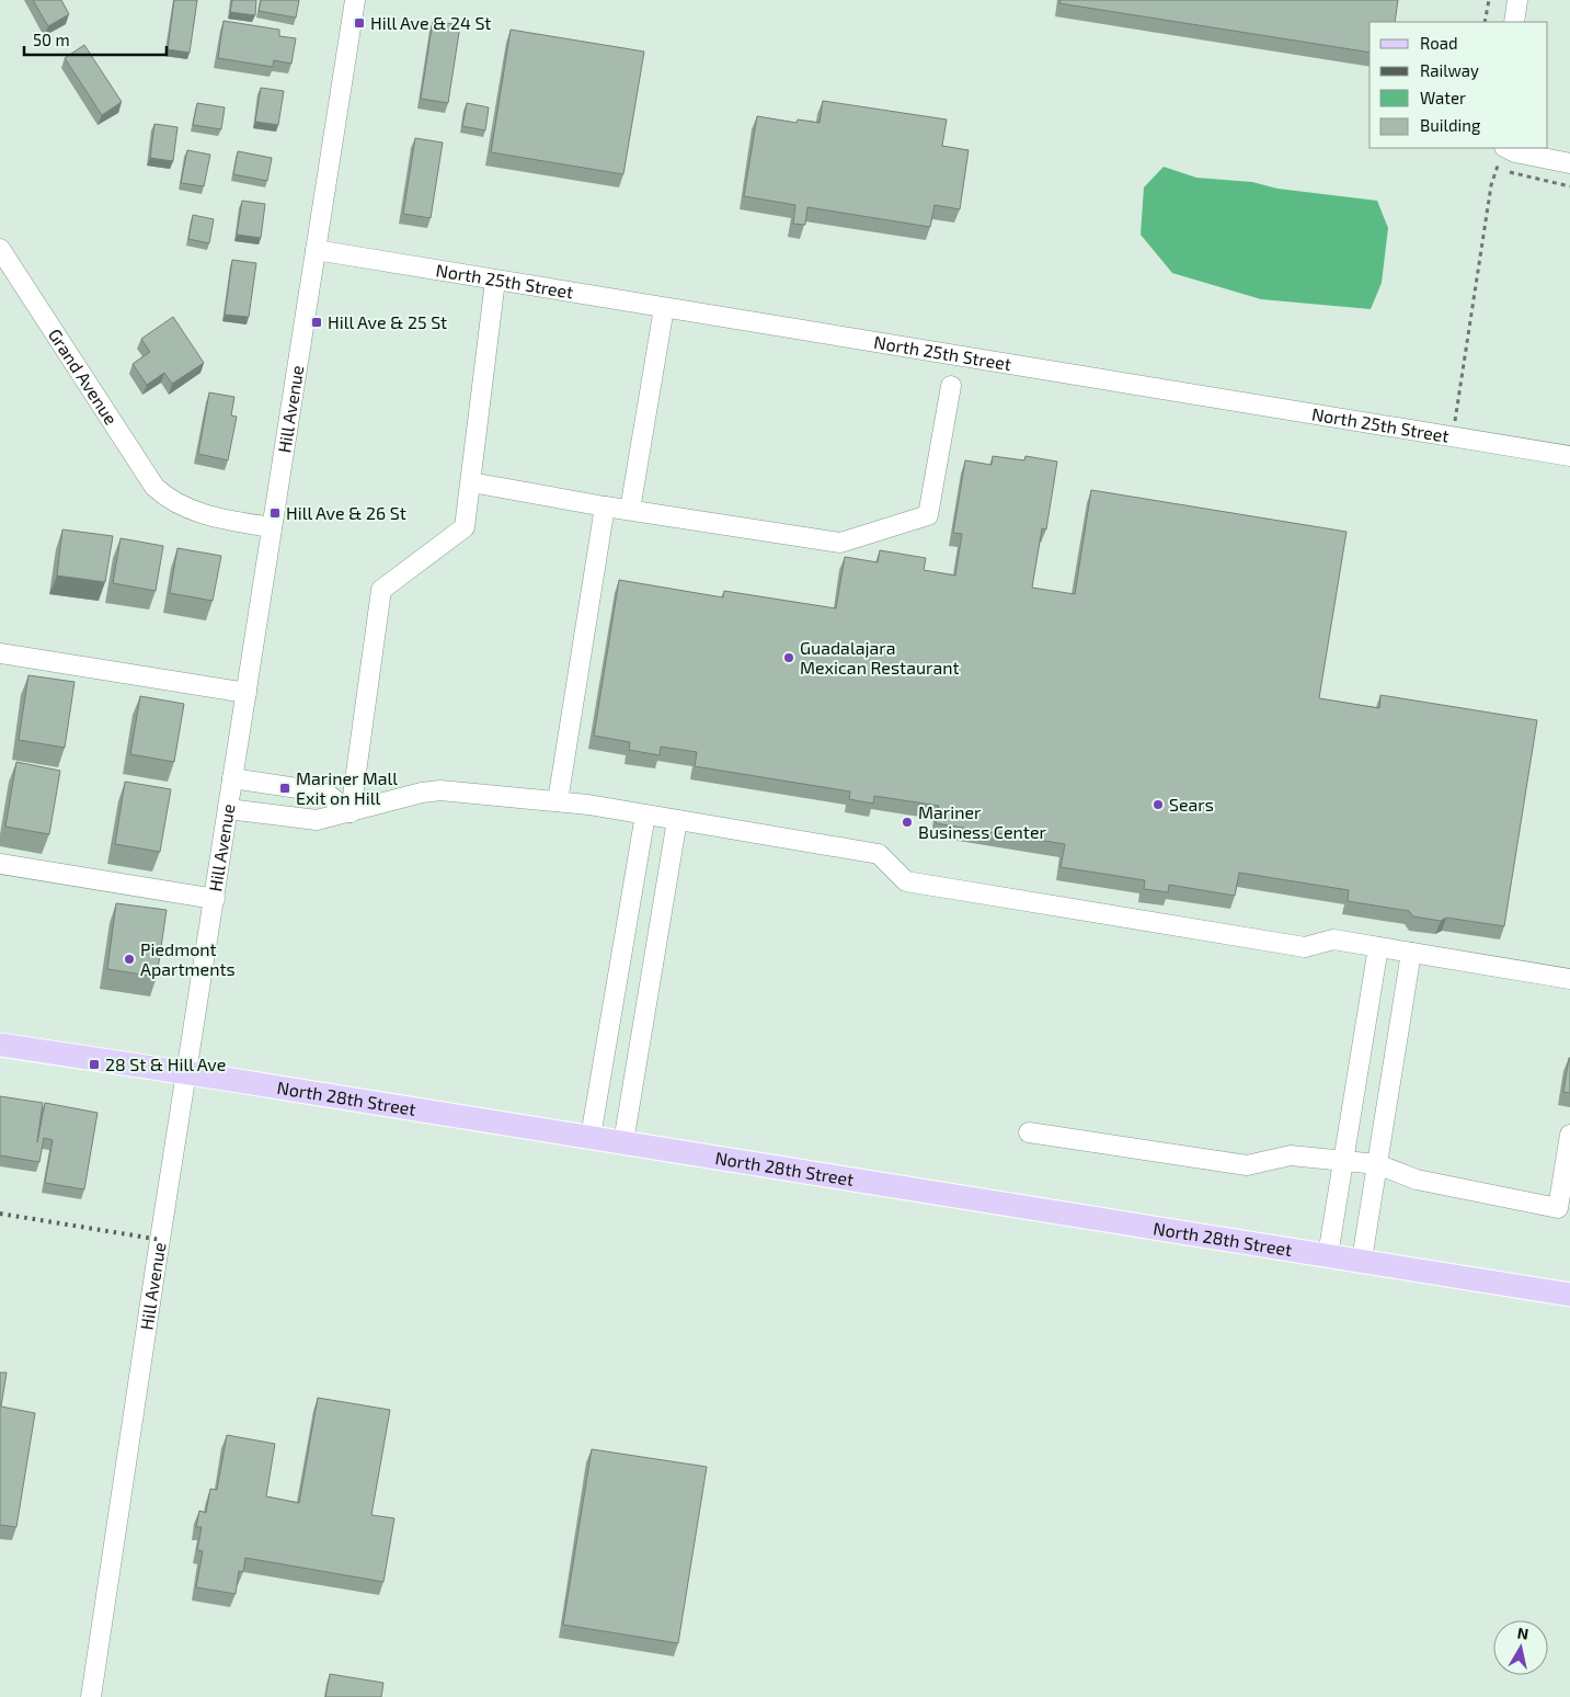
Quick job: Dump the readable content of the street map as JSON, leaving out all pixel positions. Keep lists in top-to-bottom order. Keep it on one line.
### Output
{"streets":{"main road":["North 28th Street"],"street":["North 25th Street","Grand Avenue","Hill Avenue"]},"crossings":[["North 25th Street","Hill Avenue"],["Grand Avenue","Hill Avenue"],["Hill Avenue","North 28th Street"]],"places":{"transit":["Hill Ave & 24 St","Hill Ave & 25 St","Hill Ave & 26 St","Mariner Mall Exit on Hill","28 St & Hill Ave"],"other":["Guadalajara Mexican Restaurant","Sears","Mariner Business Center","Piedmont Apartments"]},"legend":["Road","Railway","Water","Building"],"scale_bar":"50 m","north":"top"}
